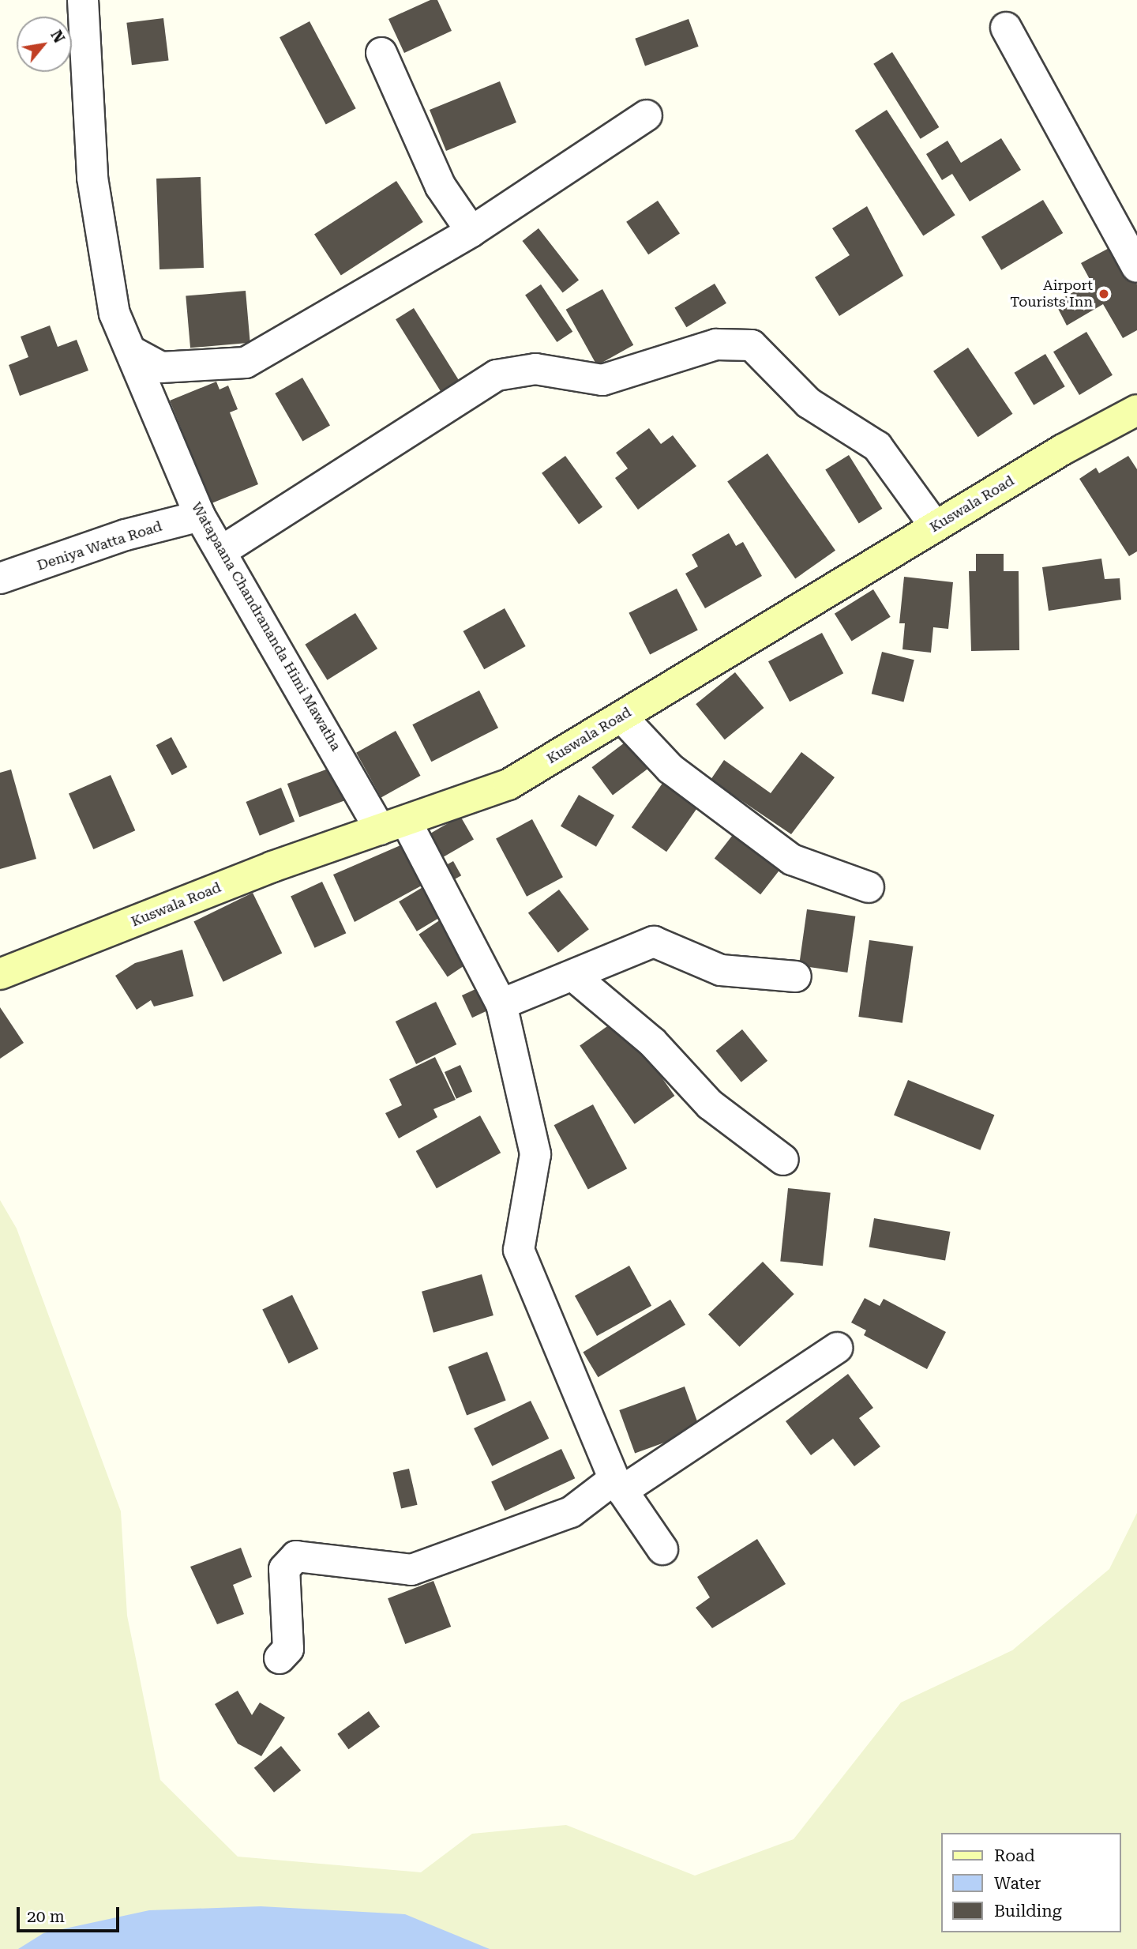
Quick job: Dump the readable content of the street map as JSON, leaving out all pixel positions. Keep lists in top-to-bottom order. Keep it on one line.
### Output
{"streets":{"street":["Kuswala Road","Deniya Watta Road","Watapaana Chandrananda Himi Mawatha"]},"crossings":[["Kuswala Road","Watapaana Chandrananda Himi Mawatha"],["Deniya Watta Road","Watapaana Chandrananda Himi Mawatha"]],"places":["Airport Tourists Inn"],"legend":["Road","Water","Building"],"scale_bar":"20 m","north":"top right"}
